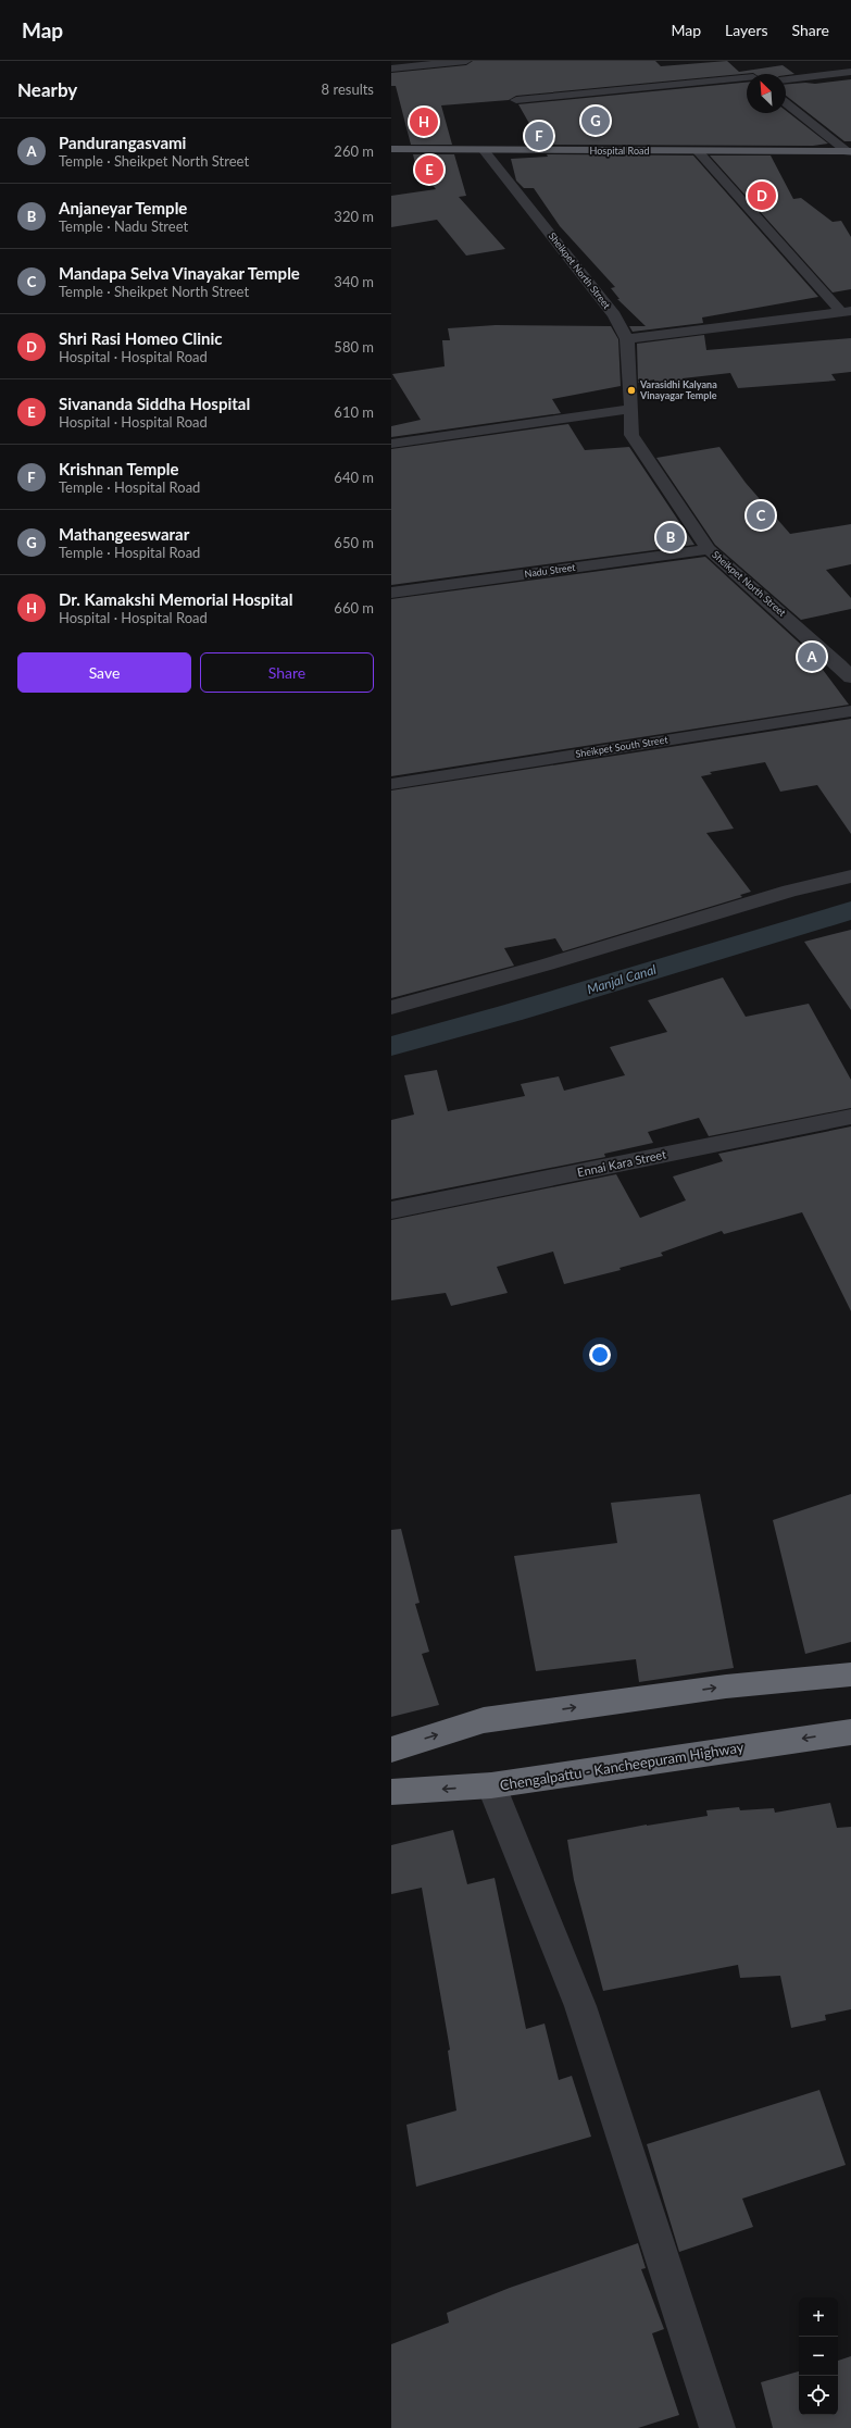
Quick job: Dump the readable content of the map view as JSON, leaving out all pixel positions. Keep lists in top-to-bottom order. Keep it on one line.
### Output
{"streets":{"highway":["Chengalpattu - Kancheepuram Highway"],"main road":["Hospital Road"],"street":["Sheikpet North Street","Nadu Street","Sheikpet South Street","Ennai Kara Street"]},"crossings":[["Hospital Road","Sheikpet North Street"],["Sheikpet North Street","Nadu Street"]],"water":["Manjal Canal"],"places":["Varasidhi Kalyana Vinayagar Temple"],"north":"top left","page":{"header":"Map","nav":["Map","Layers","Share"],"heading":["Nearby","8 results"],"pins":["G","H","F","E","D","C","B","A"],"list":[{"mark":"A","name":"Pandurangasvami","note":"Temple · Sheikpet North Street","value":"260 m"},{"mark":"B","name":"Anjaneyar Temple","note":"Temple · Nadu Street","value":"320 m"},{"mark":"C","name":"Mandapa Selva Vinayakar Temple","note":"Temple · Sheikpet North Street","value":"340 m"},{"mark":"D","name":"Shri Rasi Homeo Clinic","note":"Hospital · Hospital Road","value":"580 m"},{"mark":"E","name":"Sivananda Siddha Hospital","note":"Hospital · Hospital Road","value":"610 m"},{"mark":"F","name":"Krishnan Temple","note":"Temple · Hospital Road","value":"640 m"},{"mark":"G","name":"Mathangeeswarar","note":"Temple · Hospital Road","value":"650 m"},{"mark":"H","name":"Dr. Kamakshi Memorial Hospital","note":"Hospital · Hospital Road","value":"660 m"}],"buttons":["Save","Share"],"map_buttons":["+","−"]}}
